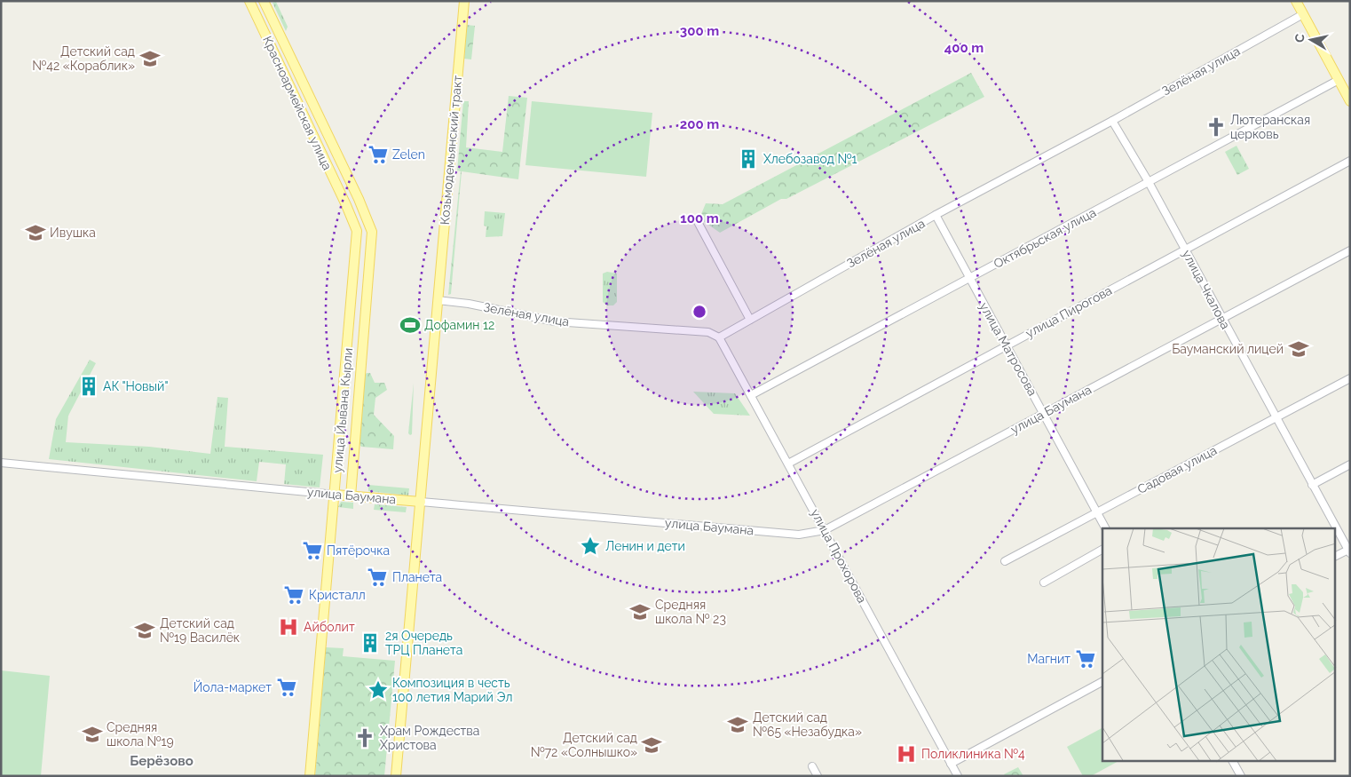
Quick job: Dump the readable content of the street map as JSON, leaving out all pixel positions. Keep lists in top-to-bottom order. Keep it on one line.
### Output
{"streets":{"main road":["Красноармейская улица","Козьмодемьянский тракт","улица Баумана","улица Йывана Кырли"],"street":["Зелёная улица","Октябрьская улица","улица Чкалова","улица Пирогова","улица Матросова","Садовая улица","улица Прохорова"]},"crossings":[["Зелёная улица","Козьмодемьянский тракт"],["Зелёная улица","улица Чкалова"],["Зелёная улица","улица Матросова"],["Зелёная улица","улица Прохорова"],["Красноармейская улица","улица Йывана Кырли"],["Октябрьская улица","улица Чкалова"],["Октябрьская улица","улица Матросова"],["Октябрьская улица","улица Прохорова"],["улица Чкалова","улица Пирогова"],["улица Чкалова","улица Баумана"],["улица Чкалова","Садовая улица"],["улица Пирогова","улица Матросова"],["улица Пирогова","улица Прохорова"],["улица Матросова","улица Баумана"],["улица Матросова","Садовая улица"],["улица Баумана","улица Йывана Кырли"],["улица Баумана","улица Прохорова"]],"districts":["Берёзово"],"places":{"school or university":["Детский сад №42 «Кораблик»","Ивушка","Бауманский лицей","Средняя школа № 23","Детский сад №19 Василёк","Детский сад №65 «Незабудка»","Средняя школа №19","Детский сад №72 «Солнышко»"],"church":["Лютеранская церковь","Храм Рождества Христова"],"supermarket":["Zelen","Пятёрочка","Планета","Кристалл","Магнит","Йола-маркет"],"building":["Хлебозавод №1","АК \"Новый\"","2я Очередь ТРЦ Планета"],"sports":["Дофамин 12"],"place":["Ленин и дети","Композиция в честь 100 летия Марий Эл"],"hospital":["Айболит","Поликлиника №4"]},"north":"left","rings":["300 m","400 m","200 m","100 m"]}
